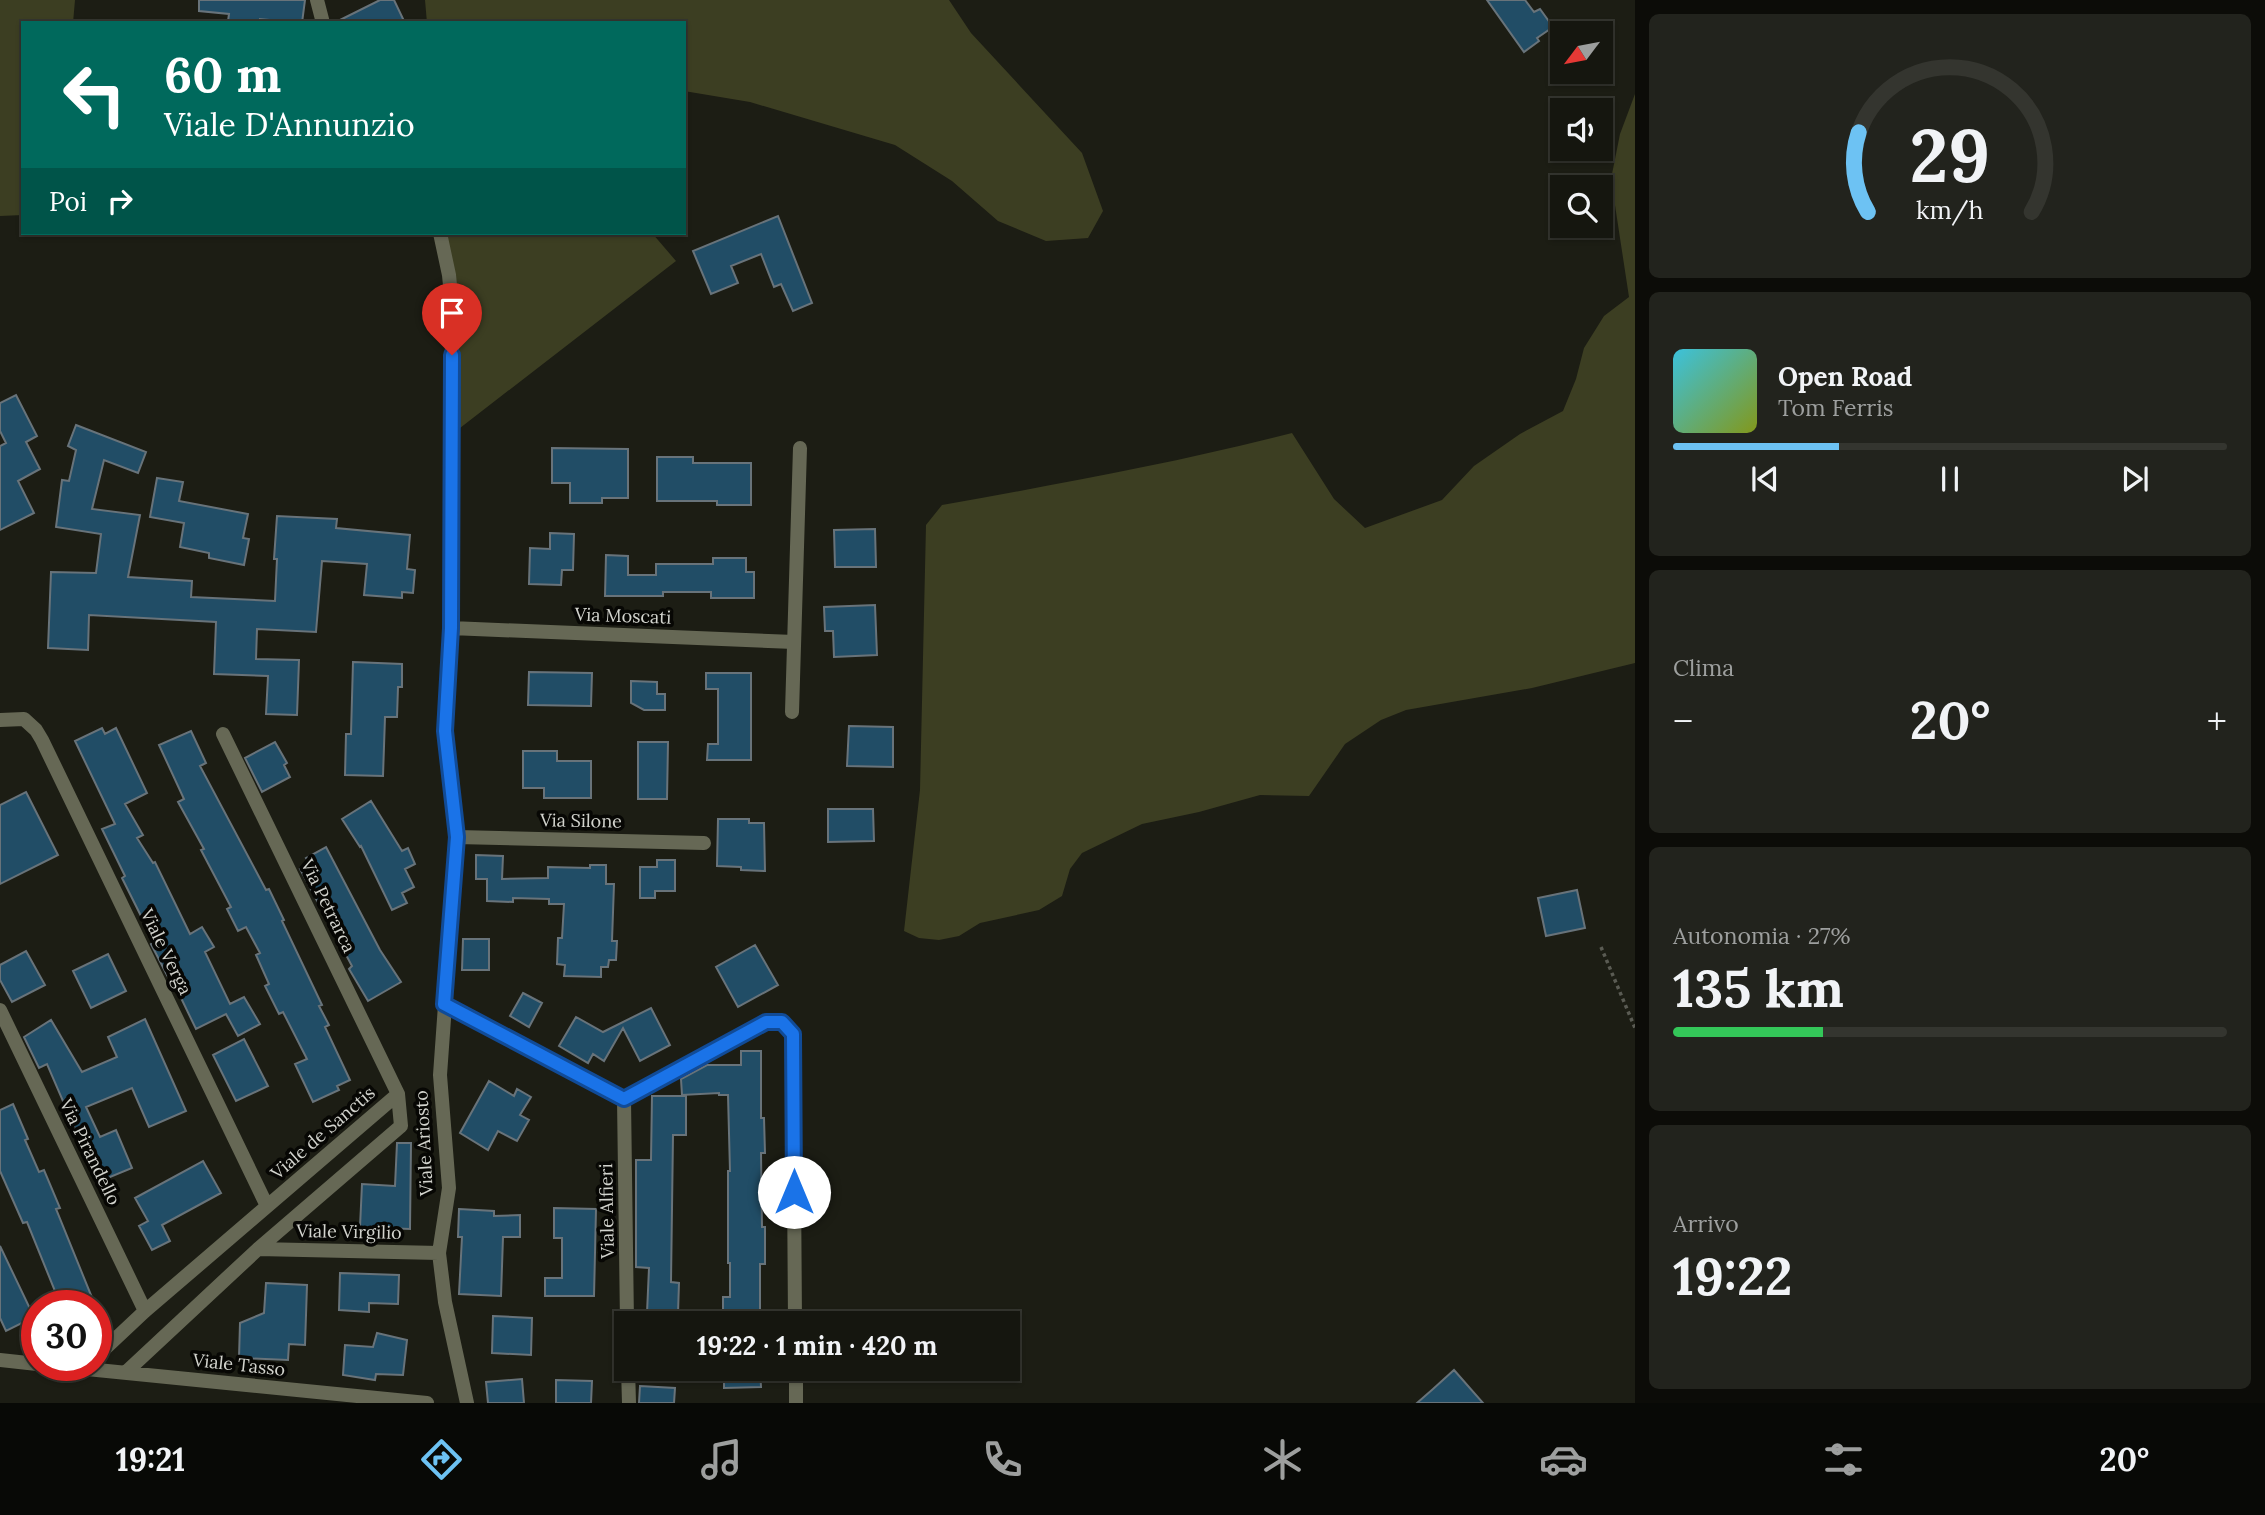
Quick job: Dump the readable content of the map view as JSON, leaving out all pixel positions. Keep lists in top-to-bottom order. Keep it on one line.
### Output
{"streets":{"street":["Via Moscati","Via Silone","Via Petrarca","Viale Verga","Viale de Sanctis","Viale Ariosto","Via Pirandello","Viale Alfieri","Viale Virgilio","Viale Tasso"]},"crossings":[["Via Moscati","Viale Ariosto"],["Via Silone","Viale Ariosto"],["Via Petrarca","Viale de Sanctis"],["Viale Verga","Viale de Sanctis"],["Viale de Sanctis","Via Pirandello"],["Viale de Sanctis","Viale Virgilio"],["Viale de Sanctis","Viale Tasso"],["Viale Ariosto","Viale Virgilio"]],"north":"bottom left","page":{"turn":["60 m","Viale D'Annunzio"],"then":"Poi","song":["Open Road","Tom Ferris"],"tile":["Clima",["Autonomia · 27%","135 km"],["Arrivo","19:22"]],"heat":["−","20°","+"],"limit":"30","trip":"19:22 · 1 min · 420 m","tabs":["19:21","20°"],"gauge":["29","km/h"]}}
